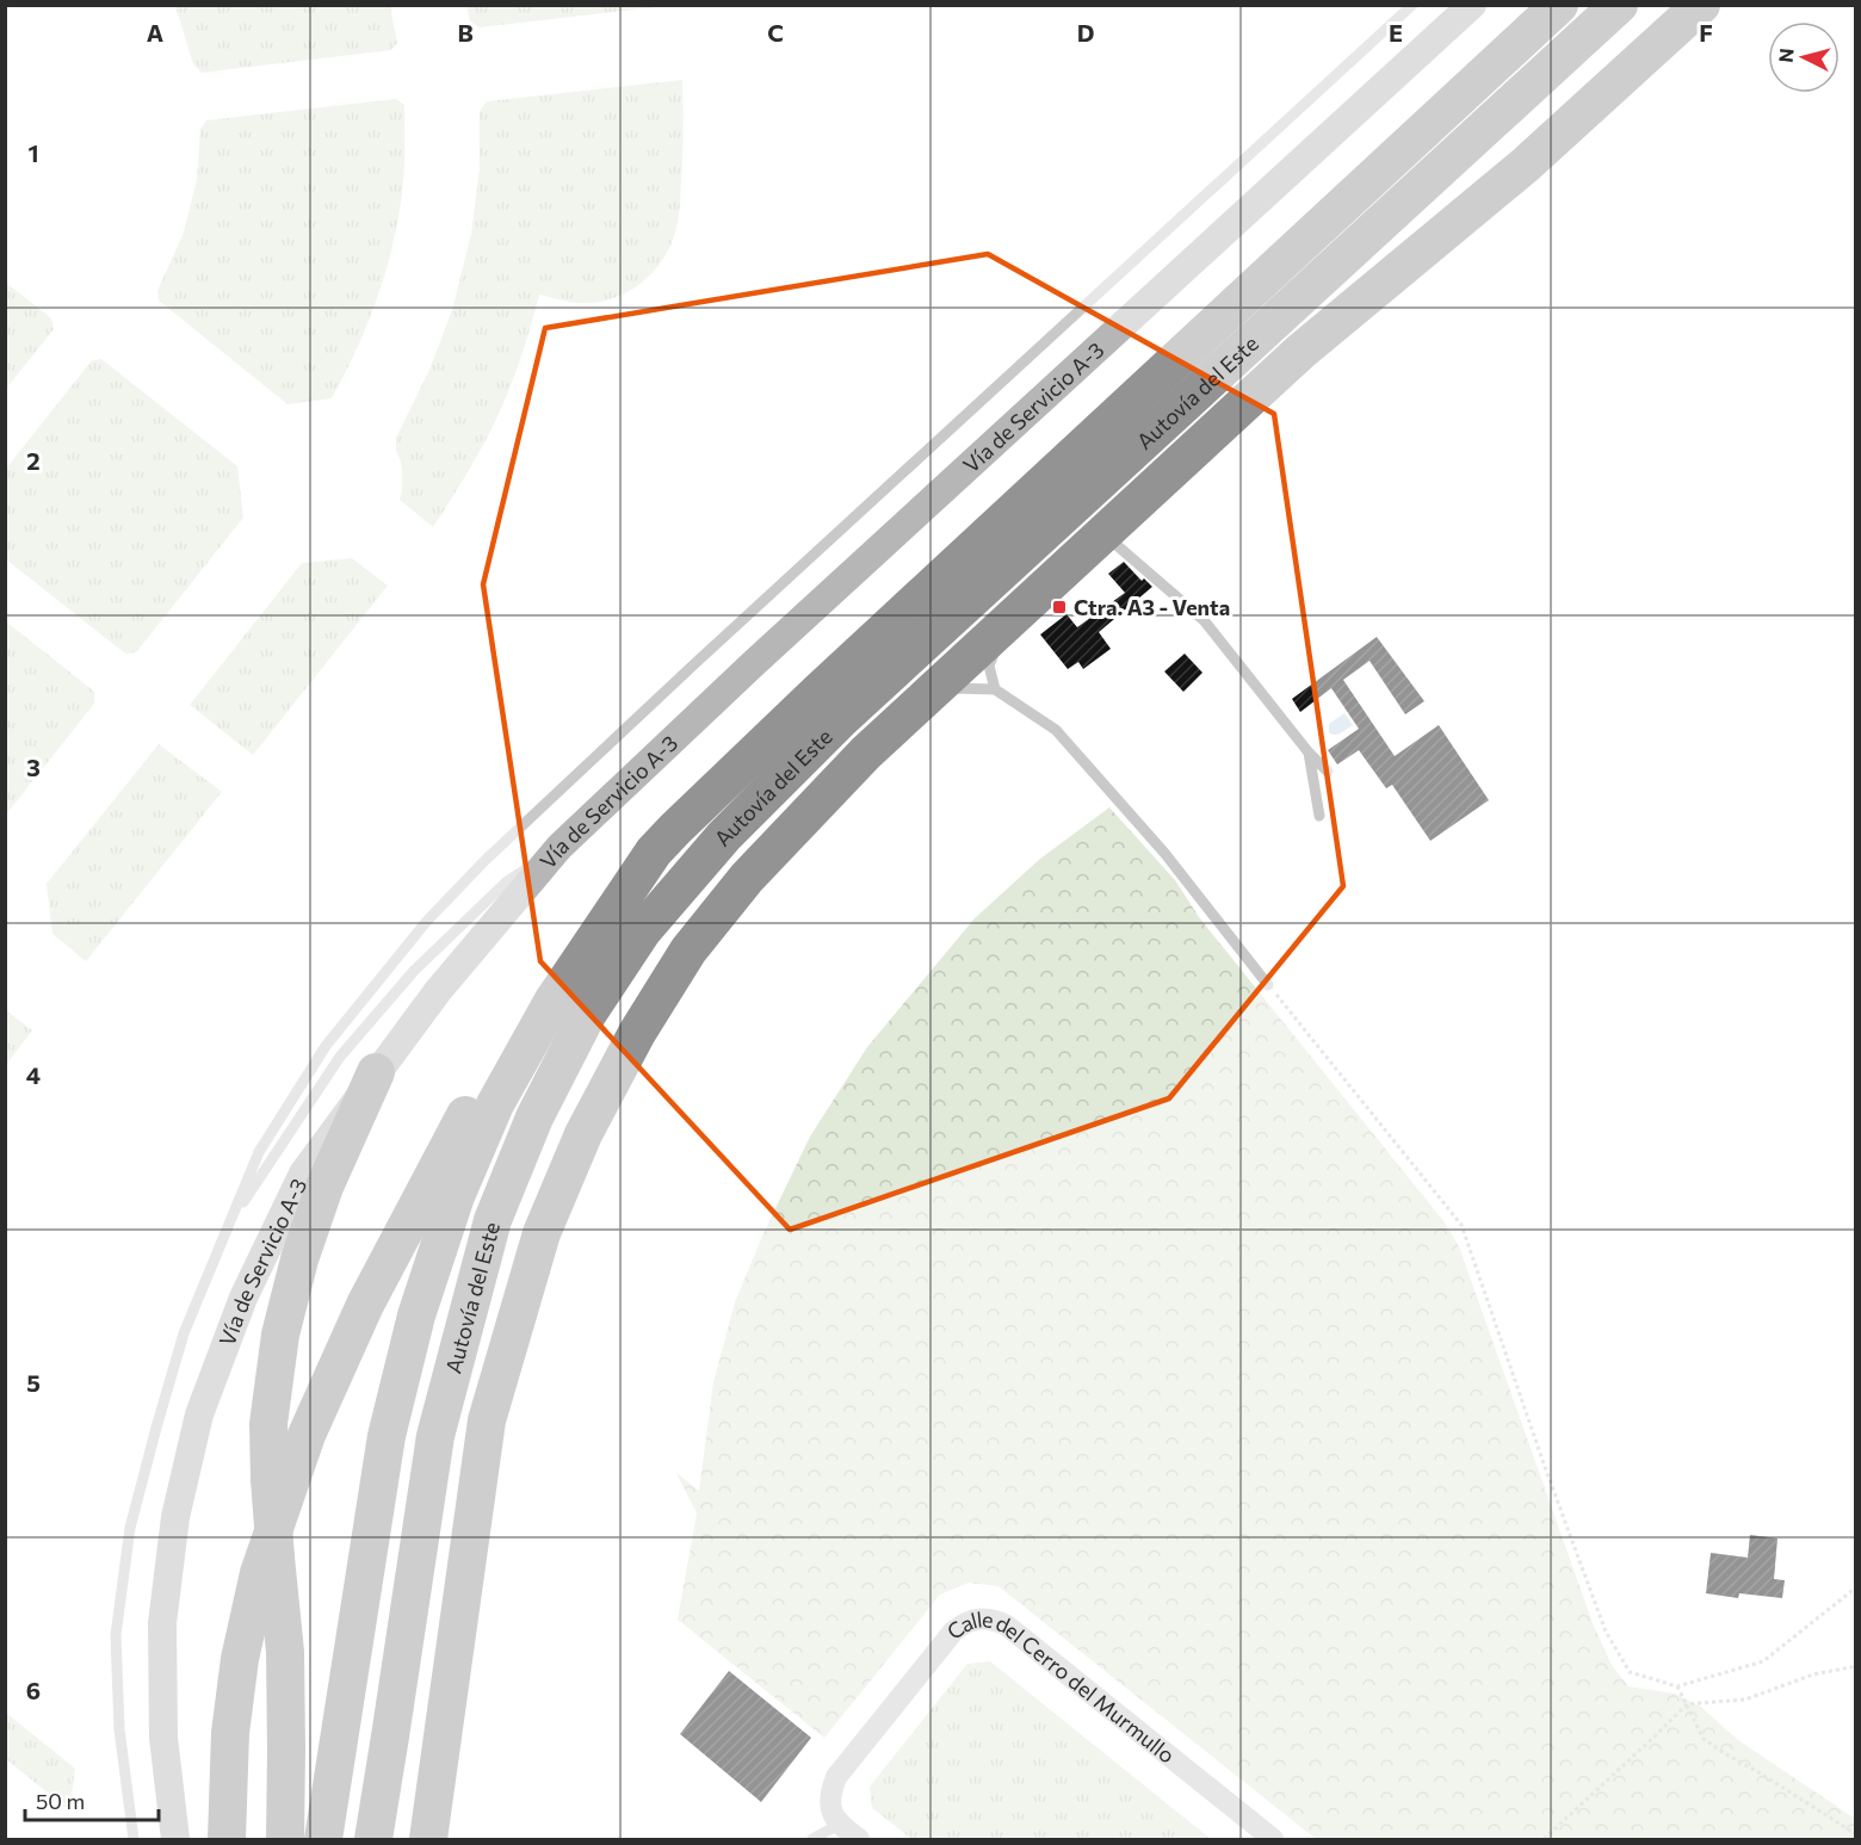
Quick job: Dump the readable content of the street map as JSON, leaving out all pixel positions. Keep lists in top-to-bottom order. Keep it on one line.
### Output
{"streets":{"highway":["Autovía del Este"],"main road":["Vía de Servicio A-3"],"street":["Calle del Cerro del Murmullo"]},"places":{"transit":["Ctra. A3 - Venta"]},"scale_bar":"50 m","north":"left","grid":{"columns":["A","B","C","D","E","F"],"rows":["1","2","3","4","5","6"]}}
